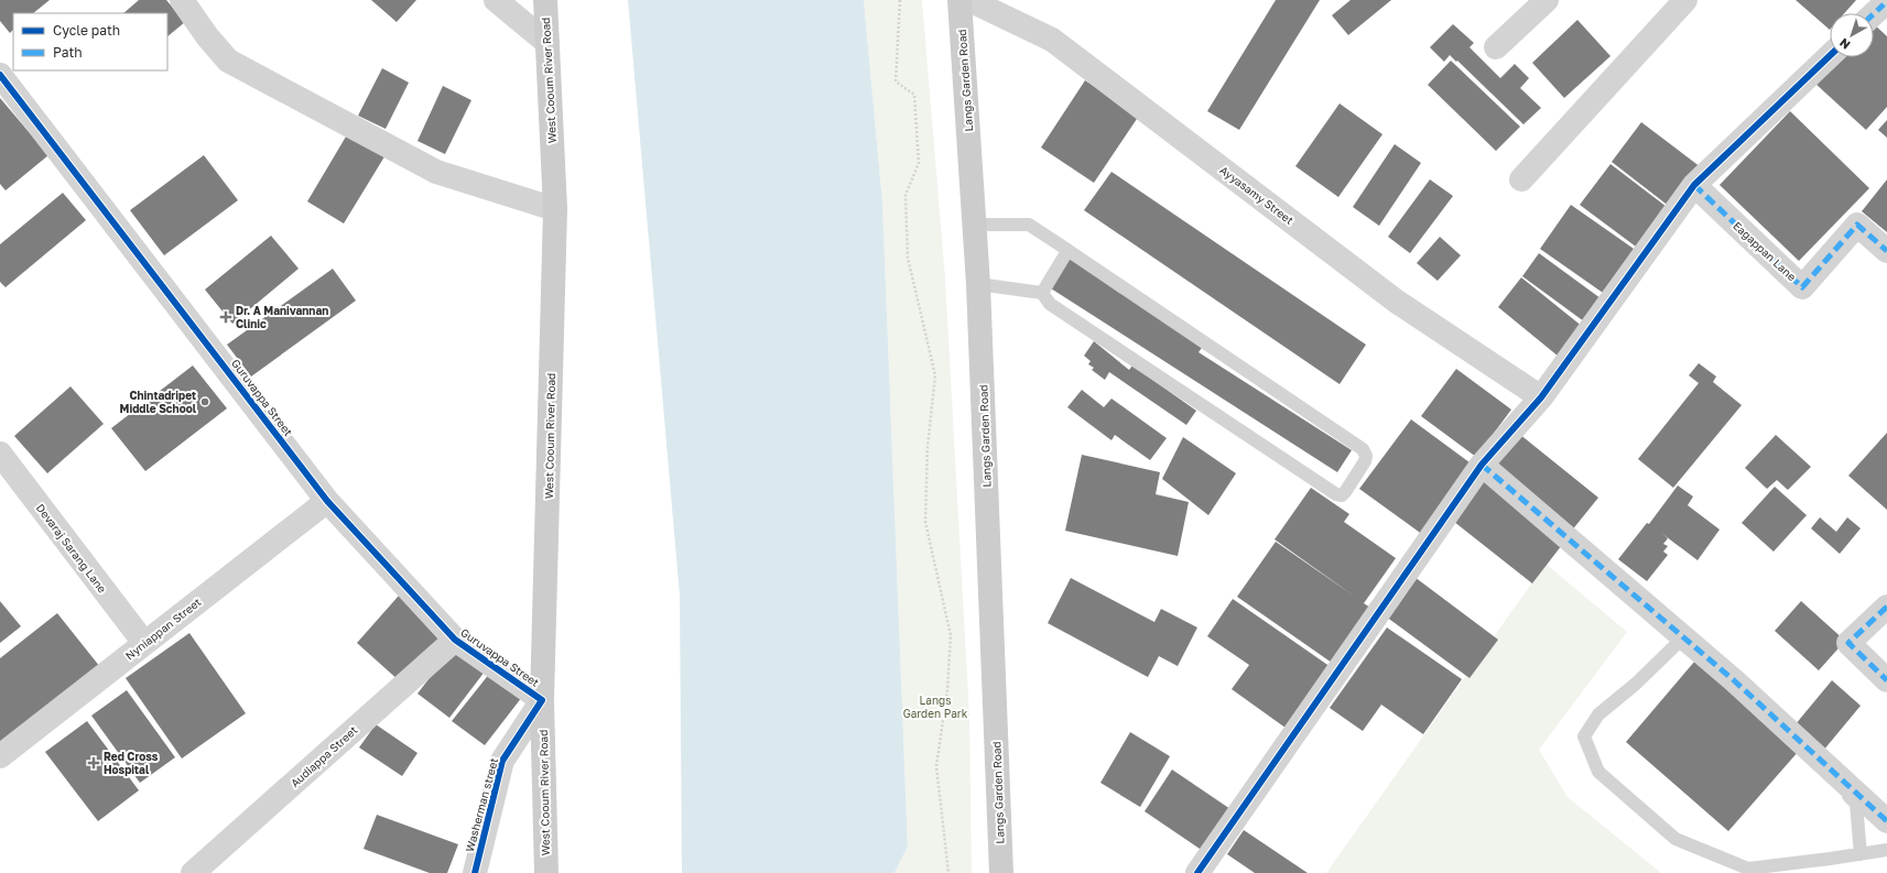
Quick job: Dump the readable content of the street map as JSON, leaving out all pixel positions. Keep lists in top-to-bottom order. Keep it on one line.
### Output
{"streets":{"street":["West Cooum River Road","Langs Garden Road","Ayyasamy Street","Eagappan Lane","Guruvappa Street","Devaraj Sarang Lane","Nyniappan Street","Audiappa Street","Washerman street"]},"crossings":[["West Cooum River Road","Guruvappa Street"],["West Cooum River Road","Washerman street"],["Guruvappa Street","Nyniappan Street"],["Guruvappa Street","Audiappa Street"],["Guruvappa Street","Washerman street"],["Devaraj Sarang Lane","Nyniappan Street"]],"parks":["Langs Garden Park"],"places":{"health":["Dr. A Manivannan Clinic","Red Cross Hospital"],"other":["Chintadripet Middle School"]},"legend":["Cycle path","Path"],"north":"bottom left"}
